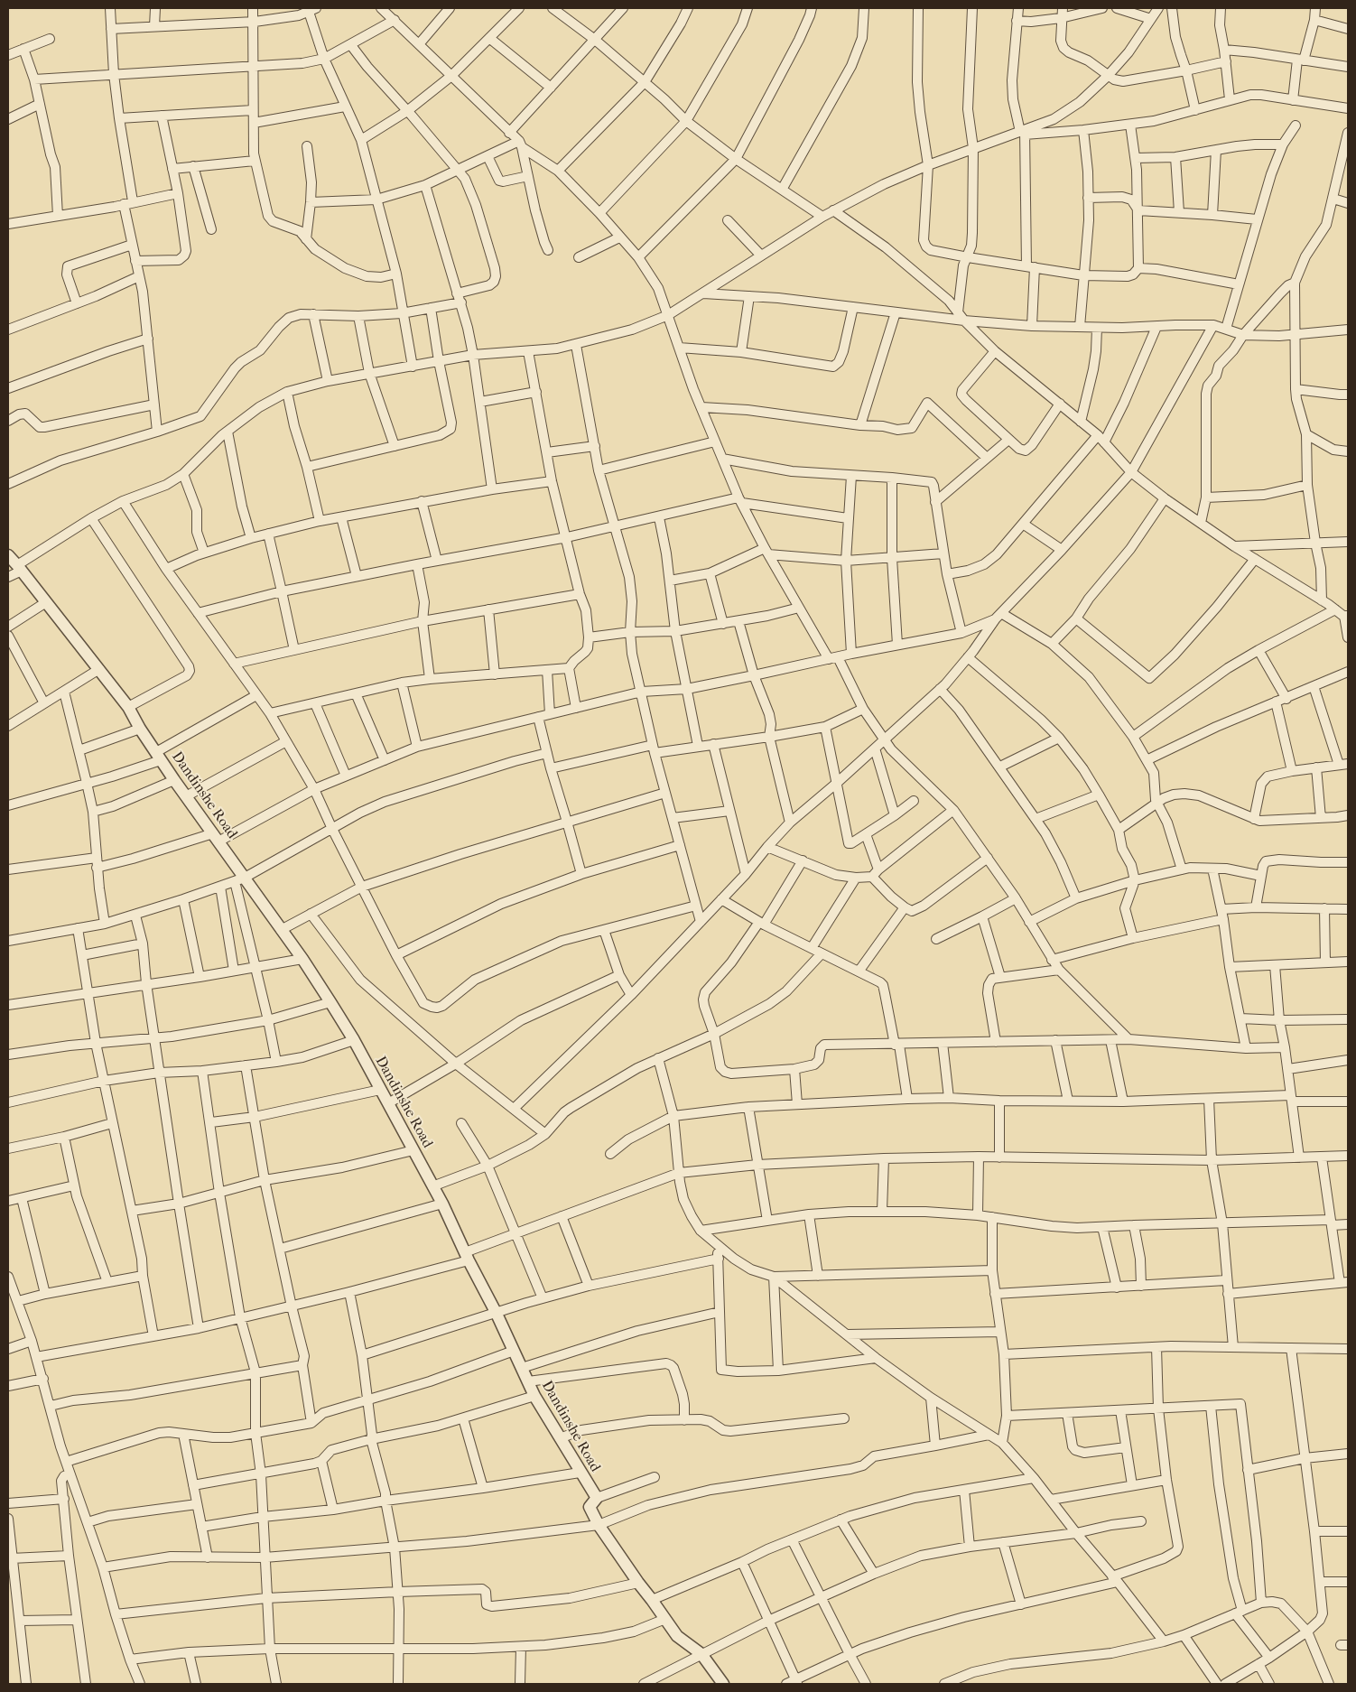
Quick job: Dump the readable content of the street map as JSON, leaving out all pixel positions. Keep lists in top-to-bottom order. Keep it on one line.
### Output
{"streets":{"street":["Dandinshe Road"]}}
